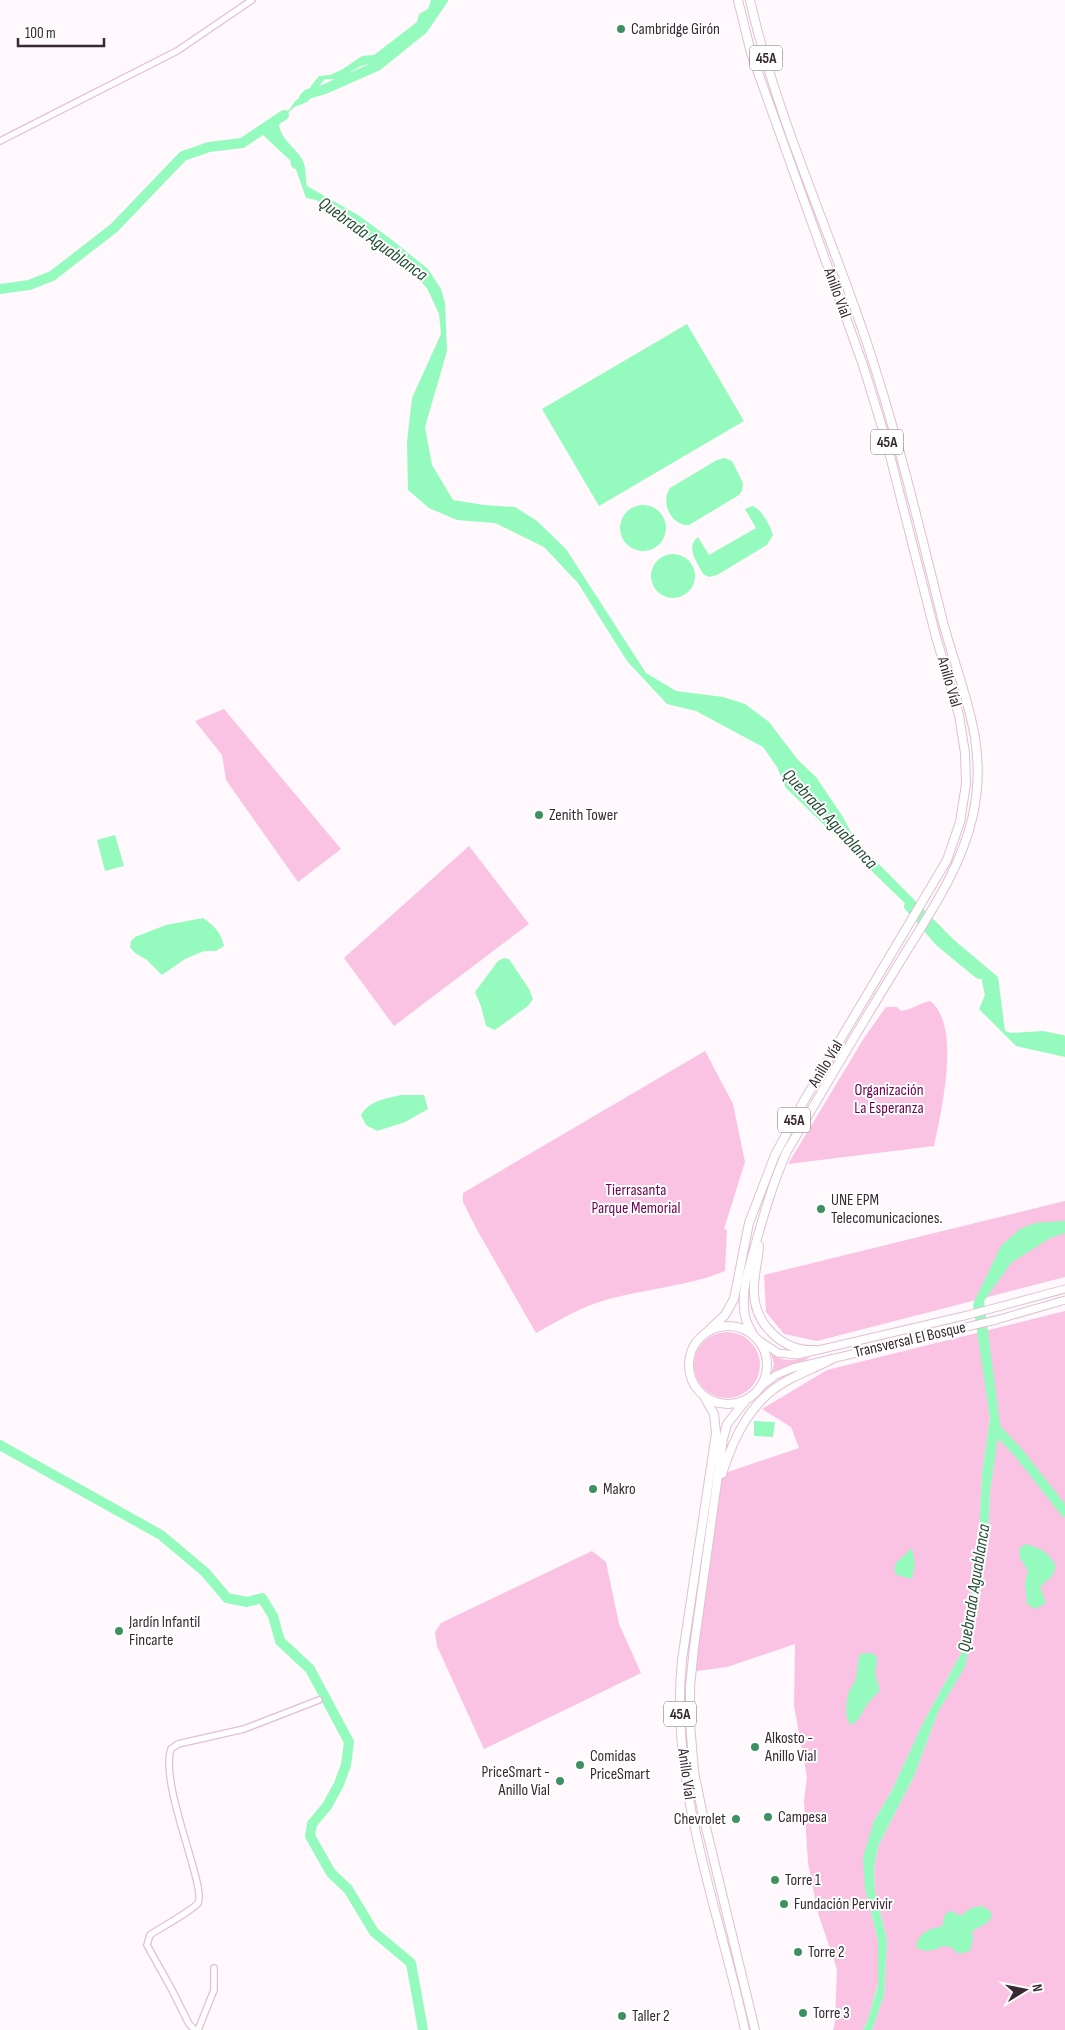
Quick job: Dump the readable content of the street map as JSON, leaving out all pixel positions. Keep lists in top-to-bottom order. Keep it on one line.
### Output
{"streets":{"highway":["45A","Anillo Víal"],"main road":["Transversal El Bosque"]},"crossings":[["Anillo Víal","Transversal El Bosque"]],"water":["Quebrada Aguablanca"],"parks":["Organización La Esperanza","Tierrasanta Parque Memorial"],"places":["Cambridge Girón","Zenith Tower","UNE EPM Telecomunicaciones.","Makro","Jardín Infantil Fincarte","Alkosto - Anillo Vial","Comidas PriceSmart","PriceSmart - Anillo Vial","Campesa","Chevrolet","Torre 1","Fundación Pervivir","Torre 2","Torre 3","Taller 2"],"scale_bar":"100 m","north":"right"}
